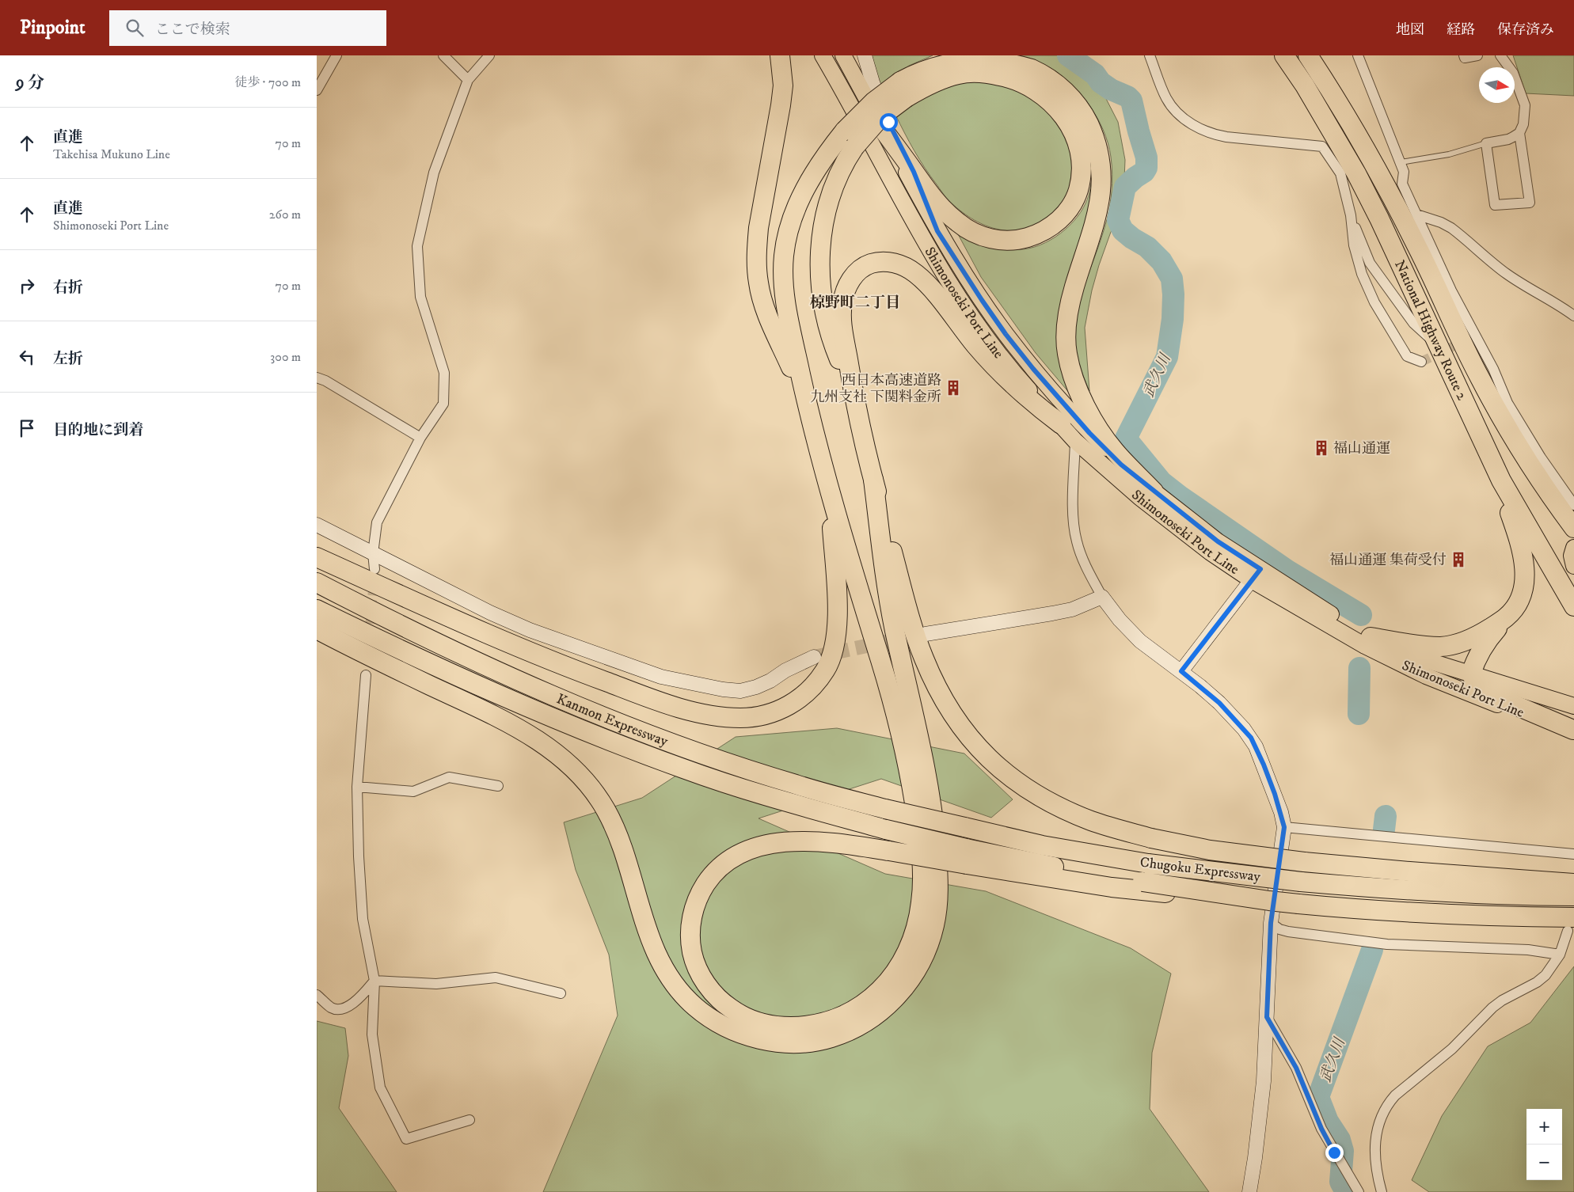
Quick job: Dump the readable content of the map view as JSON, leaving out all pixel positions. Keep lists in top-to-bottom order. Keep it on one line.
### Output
{"streets":{"highway":["National Highway Route 2","Kanmon Expressway","Chugoku Expressway"],"main road":["Shimonoseki Port Line"]},"crossings":[["Kanmon Expressway","Chugoku Expressway"]],"districts":["椋野町二丁目"],"water":["武久川"],"places":{"building":["西日本高速道路 九州支社 下関料金所","福山通運","福山通運 集荷受付"]},"north":"right","page":{"header":"Pinpoint","search":"ここで検索","nav":["地図","経路","保存済み"],"heading":["9 分","徒歩 · 700 m"],"list":[["直進","Takehisa Mukuno Line","70 m"],["直進","Shimonoseki Port Line","260 m"],["右折","70 m"],["左折","300 m"],"目的地に到着"],"map_buttons":["+","−"]}}
